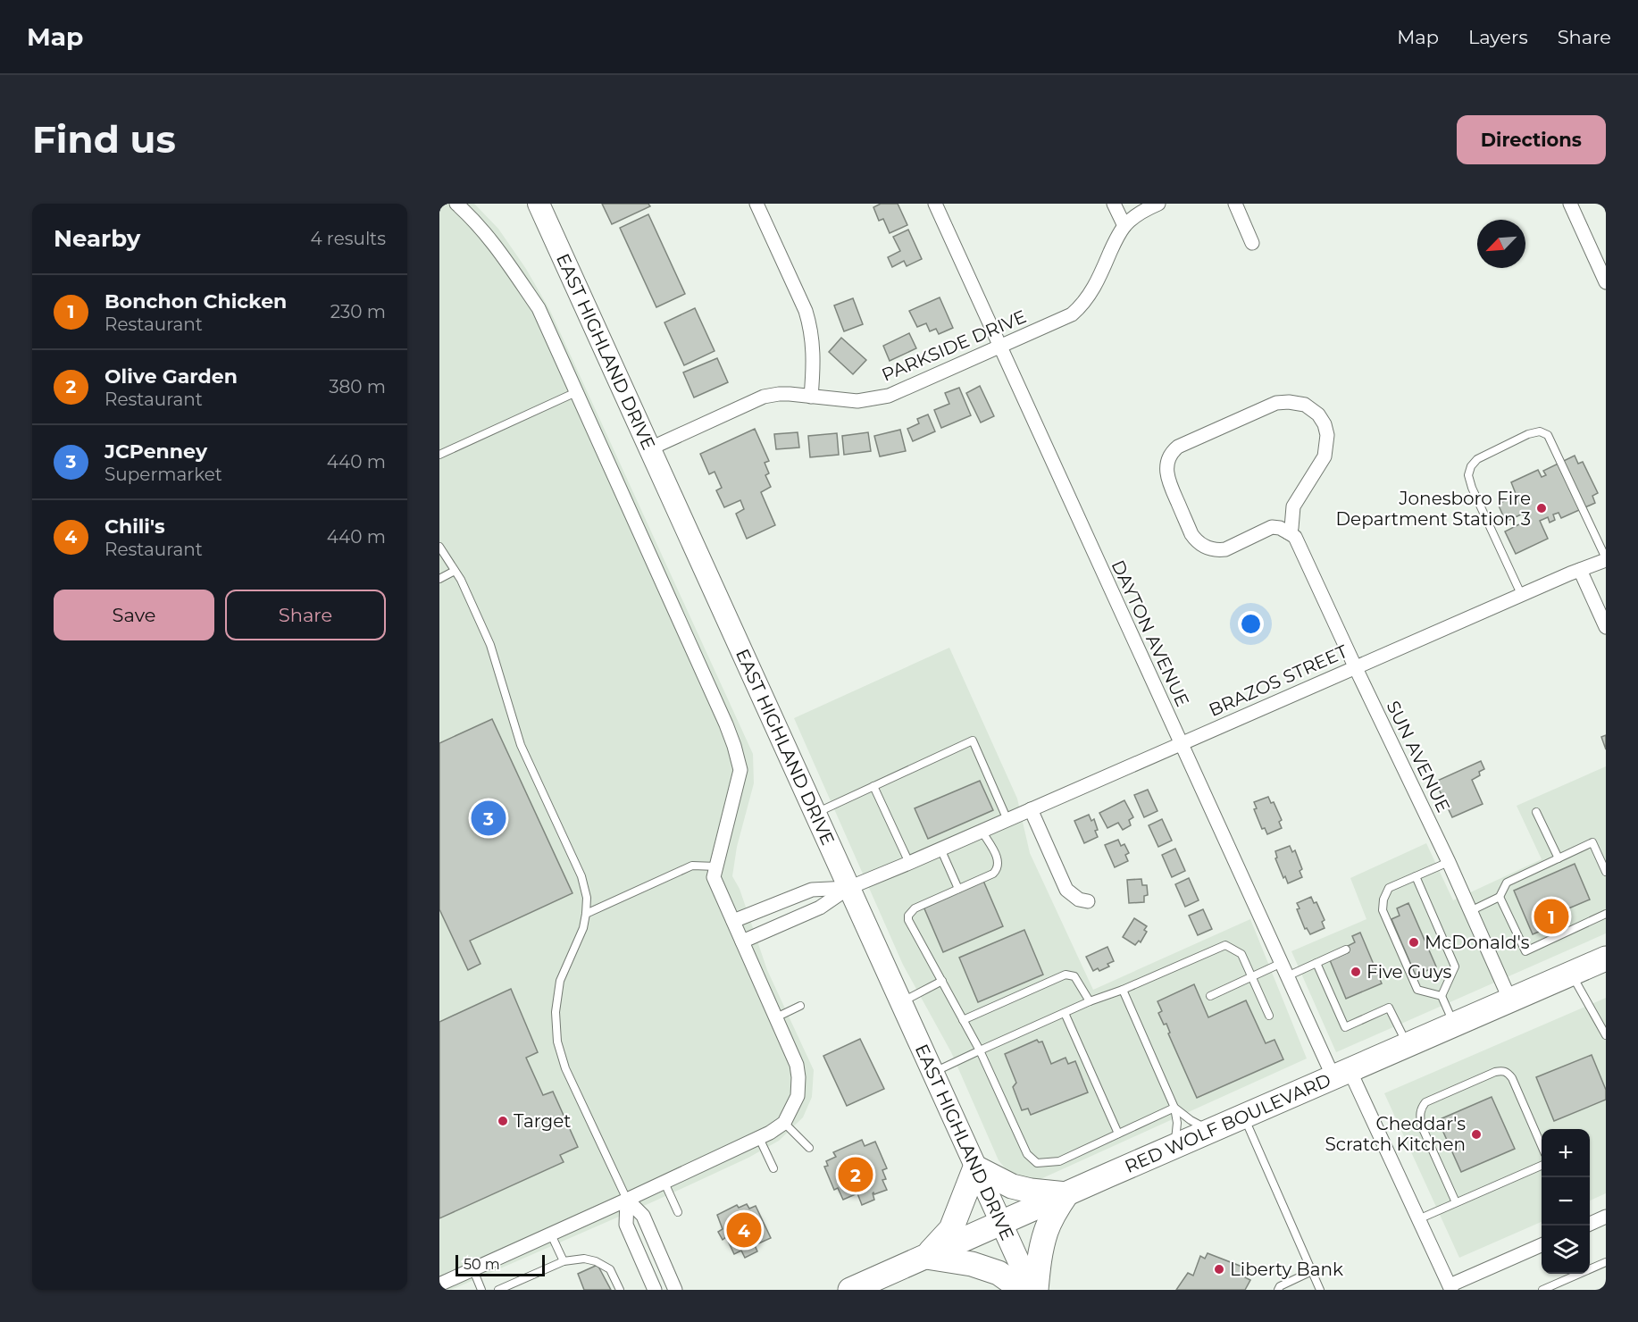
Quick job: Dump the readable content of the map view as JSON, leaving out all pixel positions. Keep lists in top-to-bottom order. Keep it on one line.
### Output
{"streets":{"highway":["RED WOLF BOULEVARD"],"main road":["EAST HIGHLAND DRIVE"],"street":["PARKSIDE DRIVE","DAYTON AVENUE","BRAZOS STREET","SUN AVENUE"]},"crossings":[["PARKSIDE DRIVE","EAST HIGHLAND DRIVE"],["PARKSIDE DRIVE","DAYTON AVENUE"],["EAST HIGHLAND DRIVE","BRAZOS STREET"],["EAST HIGHLAND DRIVE","RED WOLF BOULEVARD"],["DAYTON AVENUE","BRAZOS STREET"],["DAYTON AVENUE","RED WOLF BOULEVARD"],["BRAZOS STREET","SUN AVENUE"],["SUN AVENUE","RED WOLF BOULEVARD"]],"places":["Jonesboro Fire Department Station 3","McDonald's","Five Guys","Target","Cheddar's Scratch Kitchen","Liberty Bank"],"scale_bar":"50 m","north":"bottom left","page":{"header":"Map","nav":["Map","Layers","Share"],"buttons":["Directions",["Save","Share"]],"title":"Find us","heading":["Nearby","4 results"],"list":[{"mark":"1","name":"Bonchon Chicken","note":"Restaurant","value":"230 m"},{"mark":"2","name":"Olive Garden","note":"Restaurant","value":"380 m"},{"mark":"3","name":"JCPenney","note":"Supermarket","value":"440 m"},{"mark":"4","name":"Chili's","note":"Restaurant","value":"440 m"}],"pins":["3","1","2","4"],"map_buttons":["+","−"],"scale":"50 m"}}
